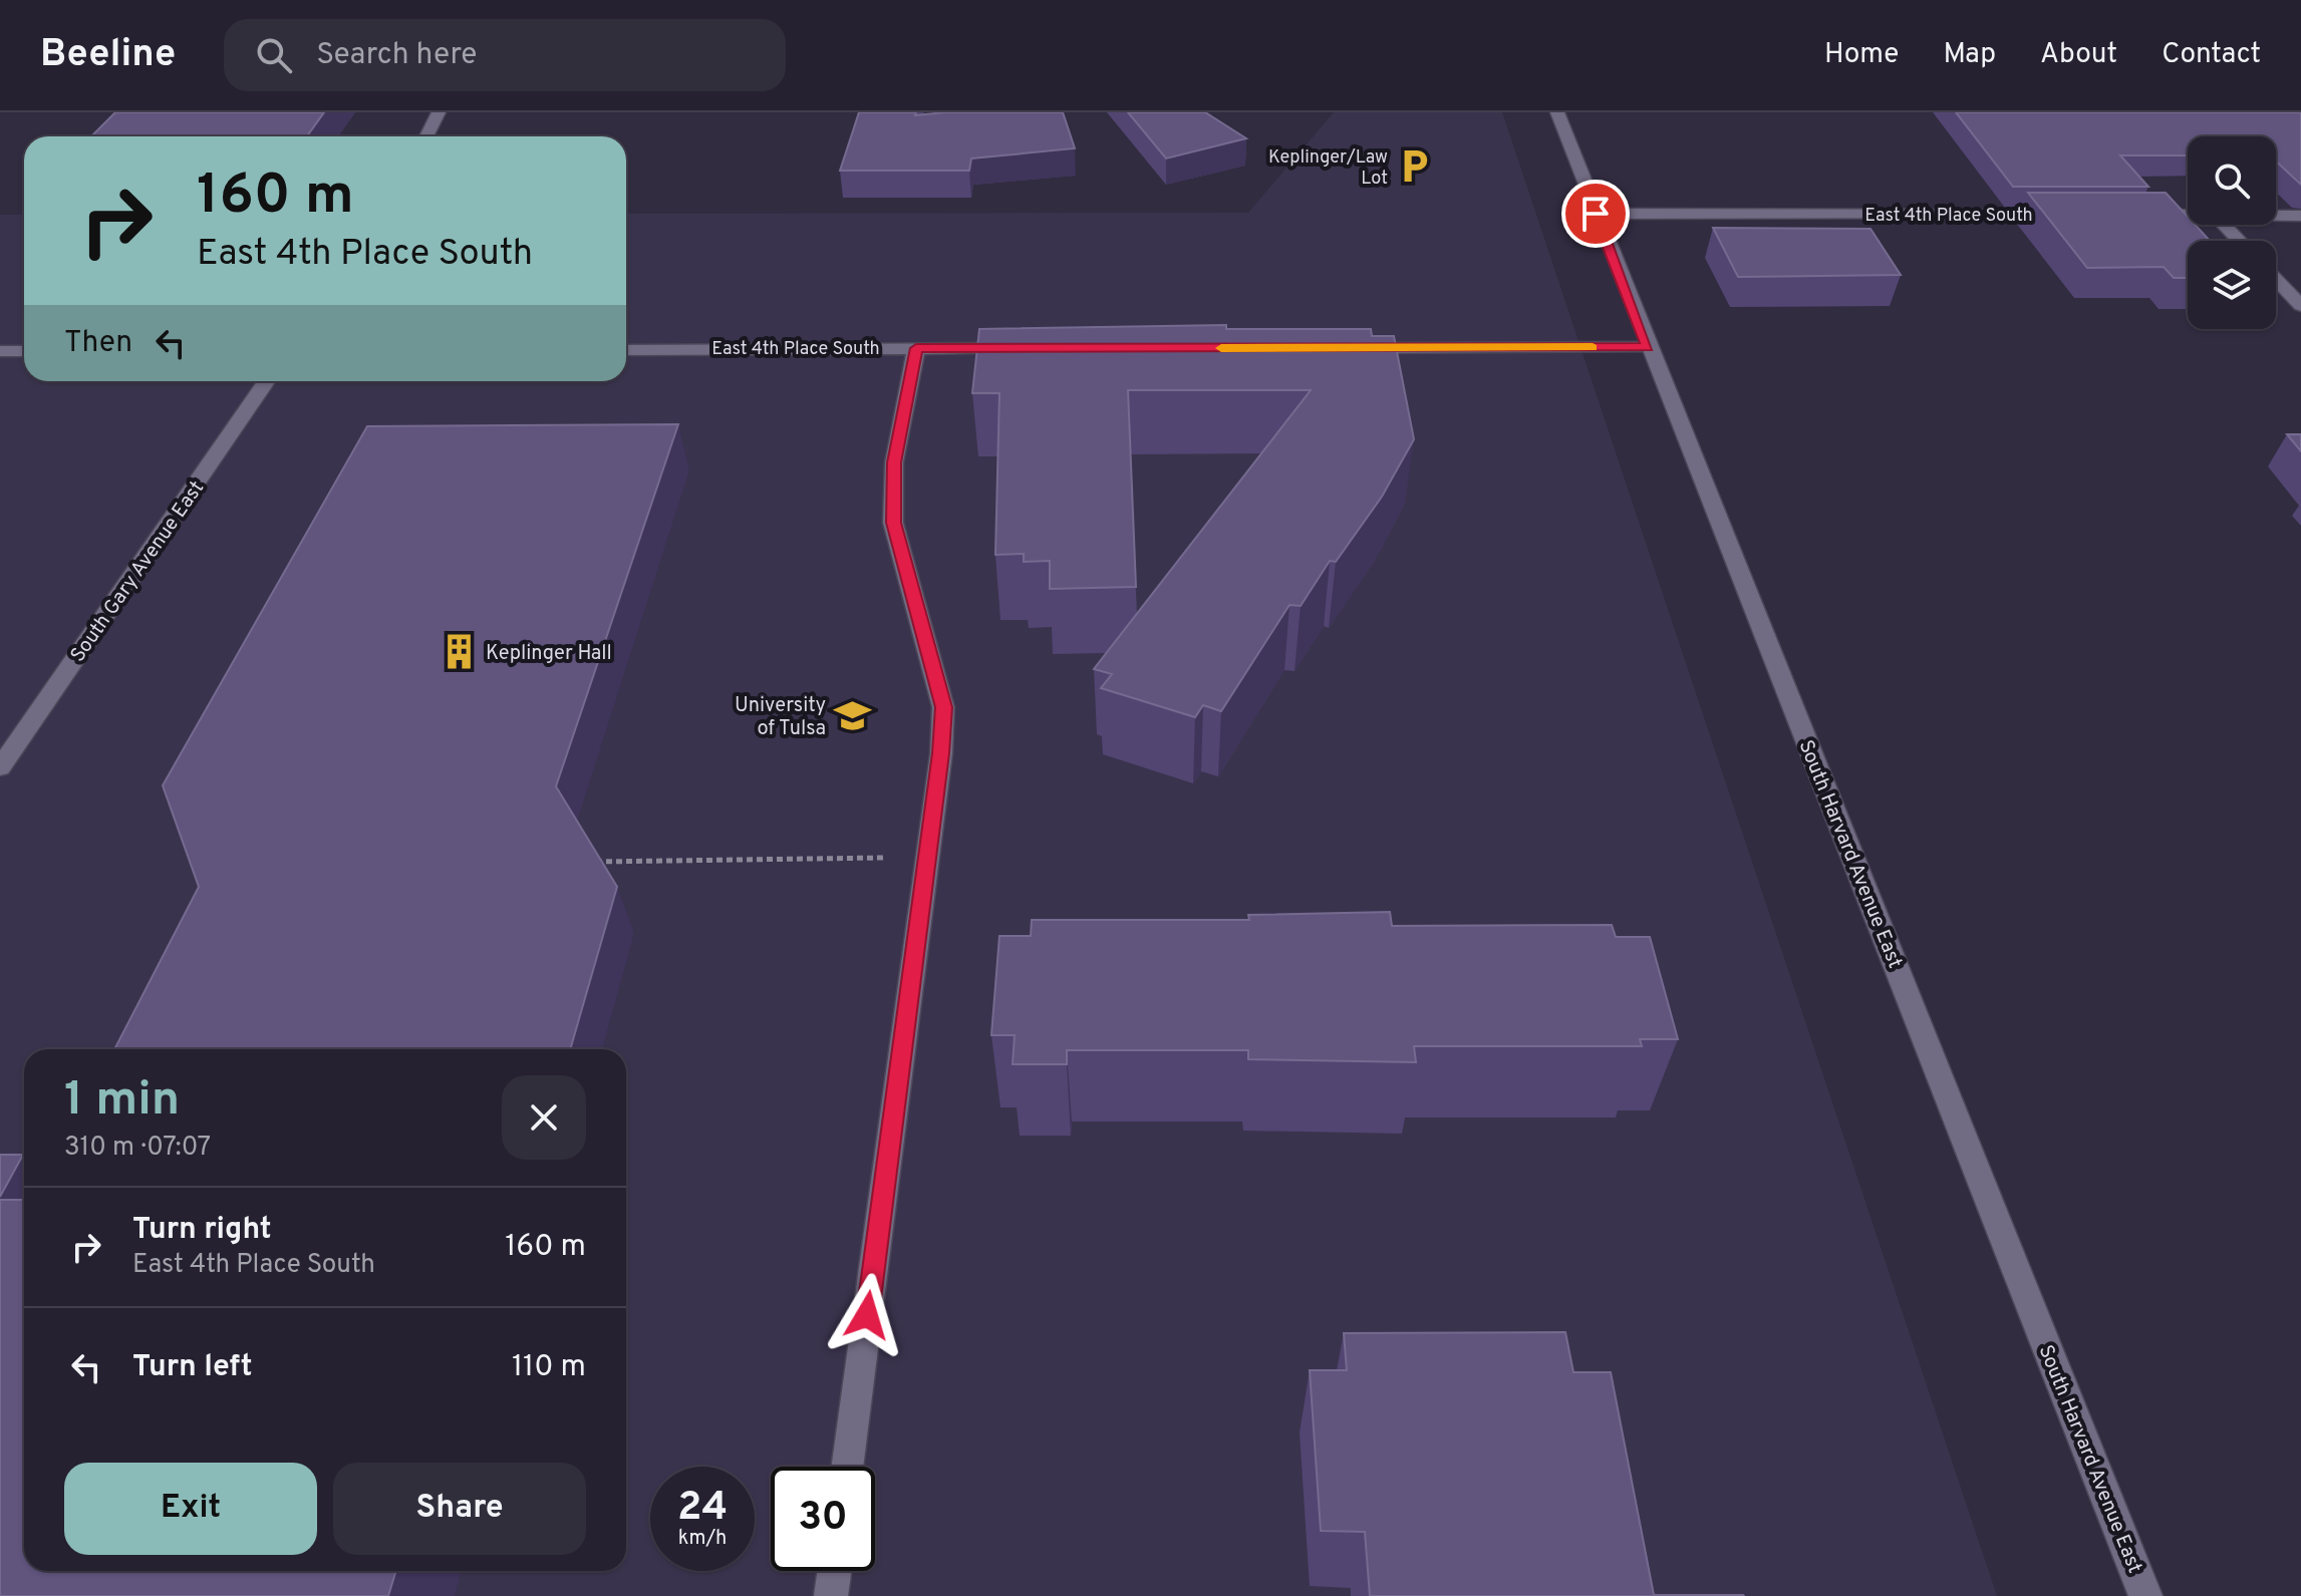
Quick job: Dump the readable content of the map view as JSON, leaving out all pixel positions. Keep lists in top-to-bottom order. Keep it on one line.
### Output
{"streets":{"street":["East 4th Place South","South Gary Avenue East","South Harvard Avenue East"]},"crossings":[["East 4th Place South","South Harvard Avenue East"]],"places":{"parking":["Keplinger/Law Lot"],"building":["Keplinger Hall"],"school or university":["University of Tulsa"]},"page":{"header":"Beeline","search":"Search here","nav":["Home","Map","About","Contact"],"turn":["160 m","East 4th Place South"],"then":"Then","heading":["1 min","310 m · 07:07"],"list":[{"name":"Turn right","note":"East 4th Place South","value":"160 m"},{"name":"Turn left","value":"110 m"}],"buttons":["Exit","Share"],"speed":"24 km/h","limit":"30"}}
